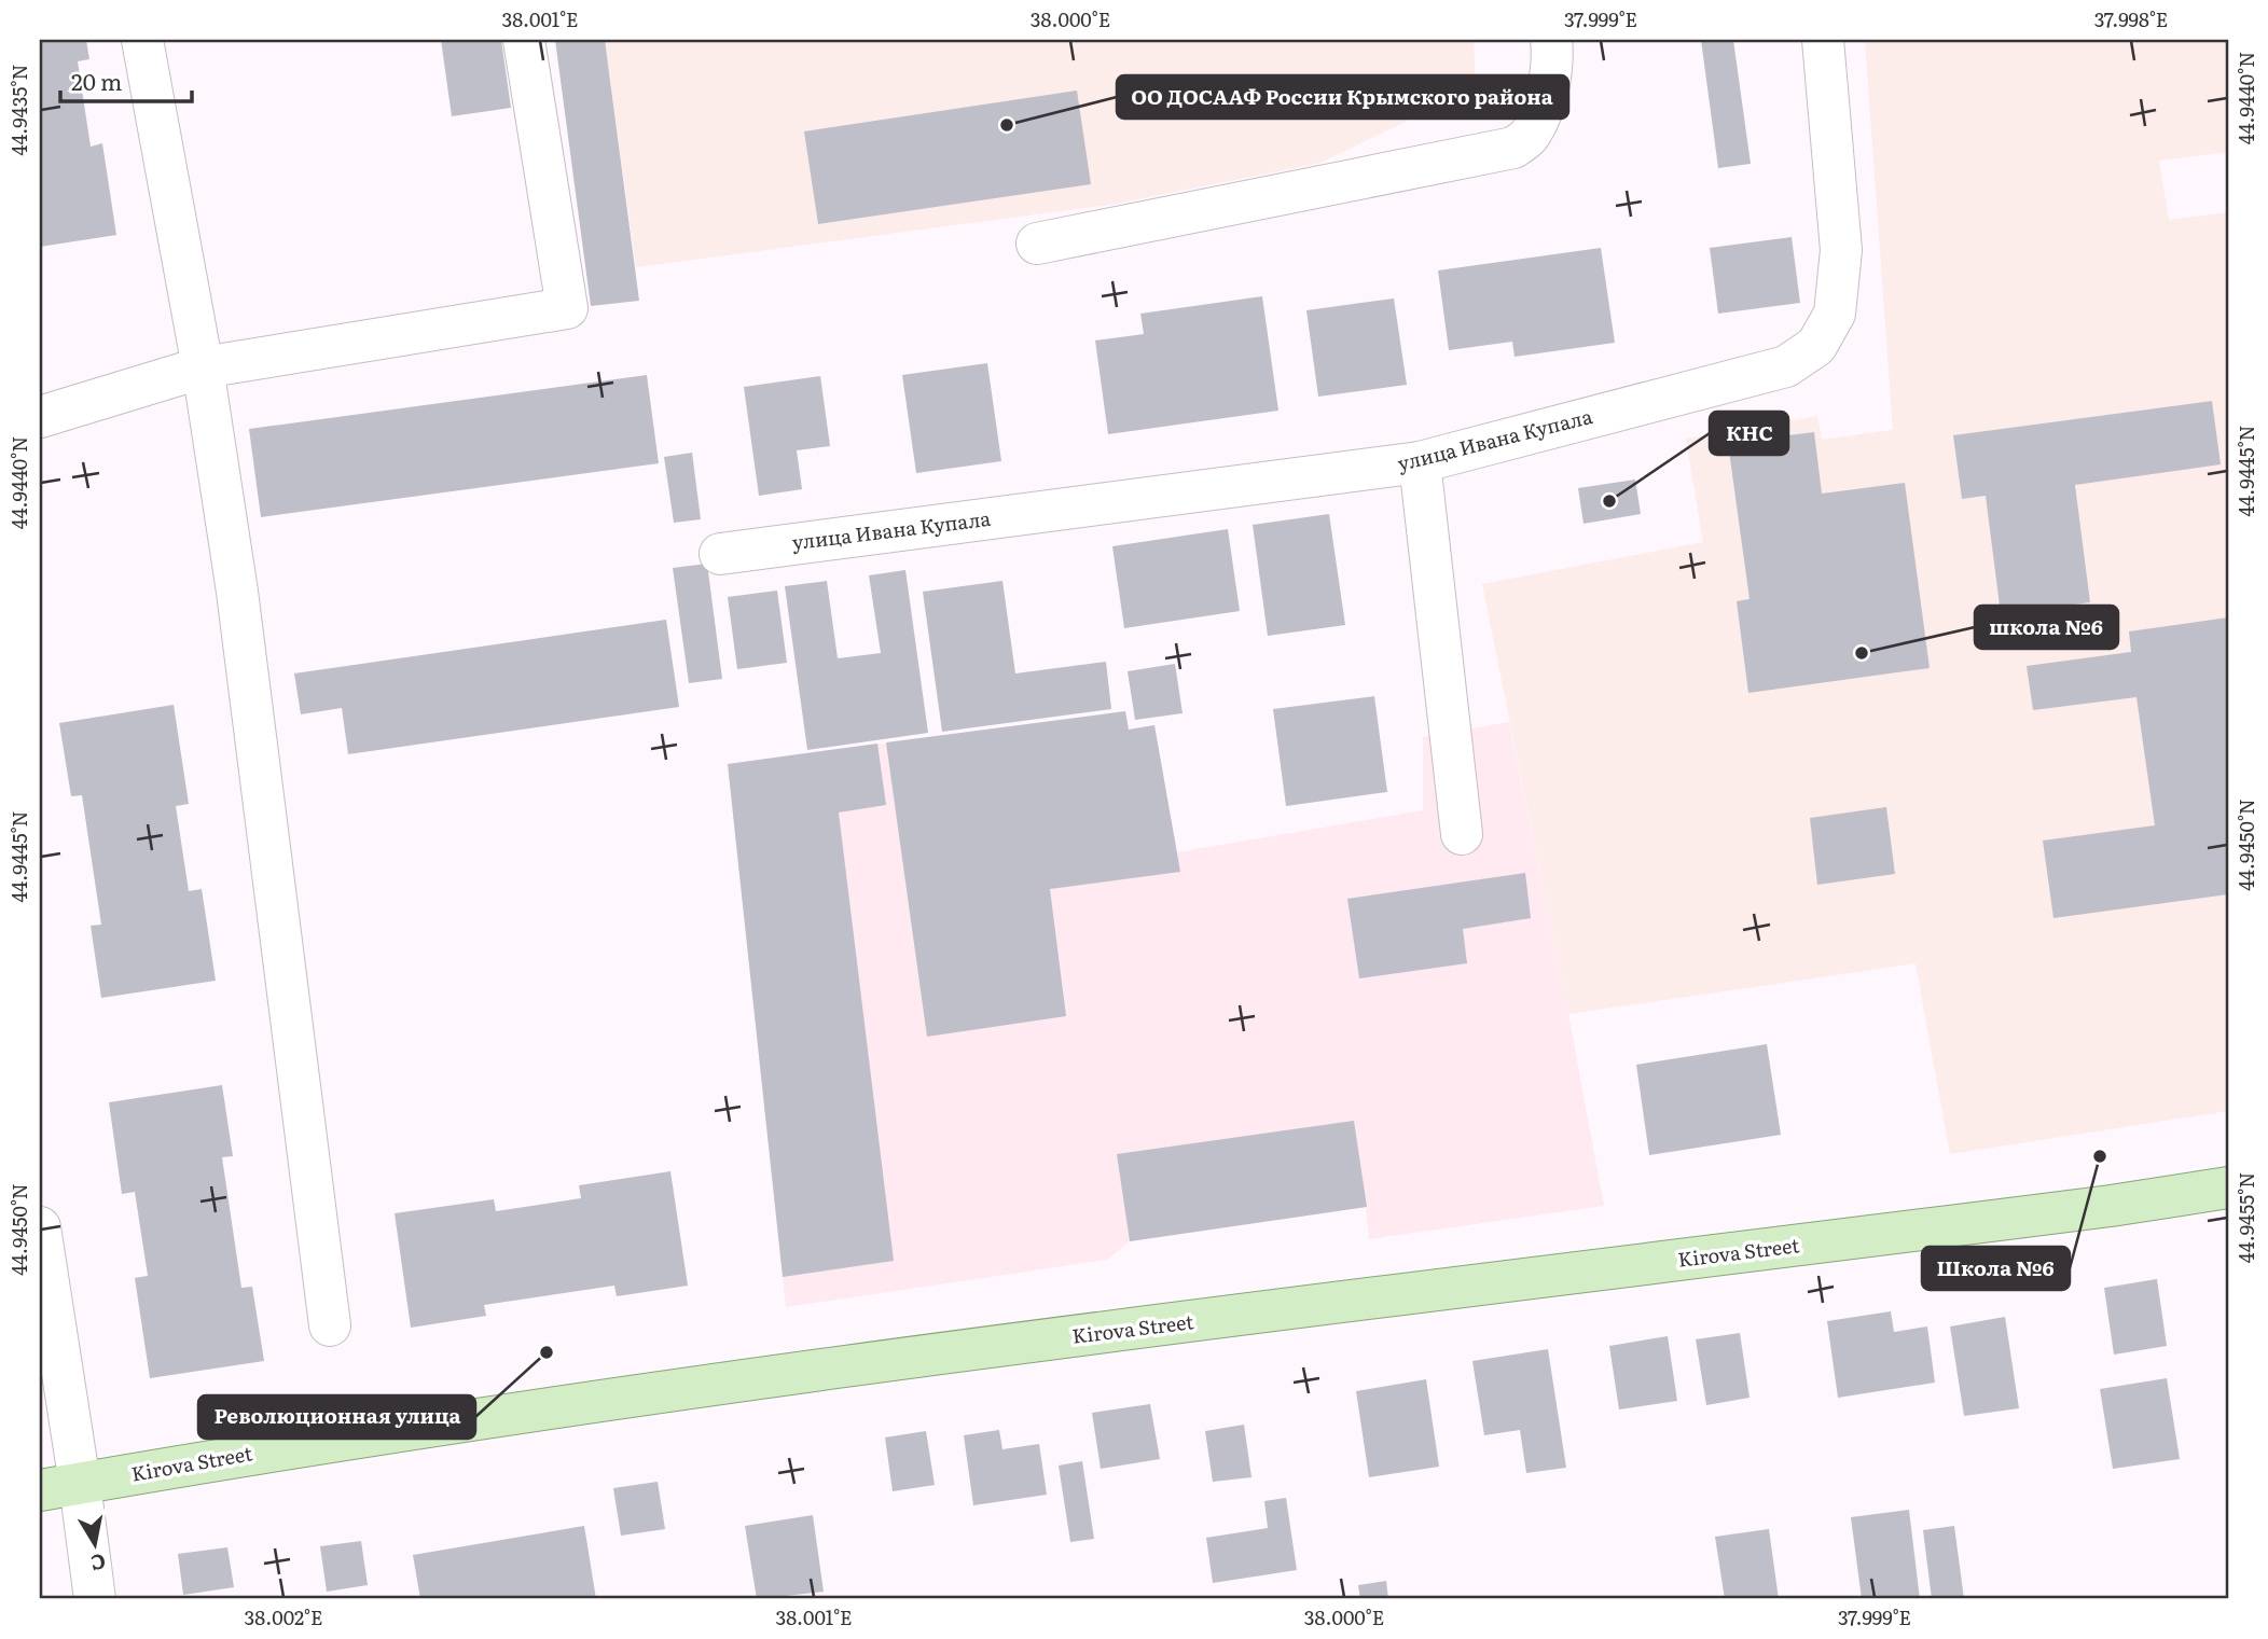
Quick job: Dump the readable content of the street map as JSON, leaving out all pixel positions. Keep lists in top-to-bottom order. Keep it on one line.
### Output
{"streets":{"main road":["Kirova Street"],"street":["улица Ивана Купала"]},"places":["ОО ДОСААФ России Крымского района","КНС","школа №6","Школа №6","Революционная улица"],"scale_bar":"20 m","north":"bottom","coordinates":["38.001°E","38.000°E","37.999°E","37.998°E","44.9440°N","44.9435°N","44.9445°N","44.9450°N","44.9455°N","38.002°E"]}
